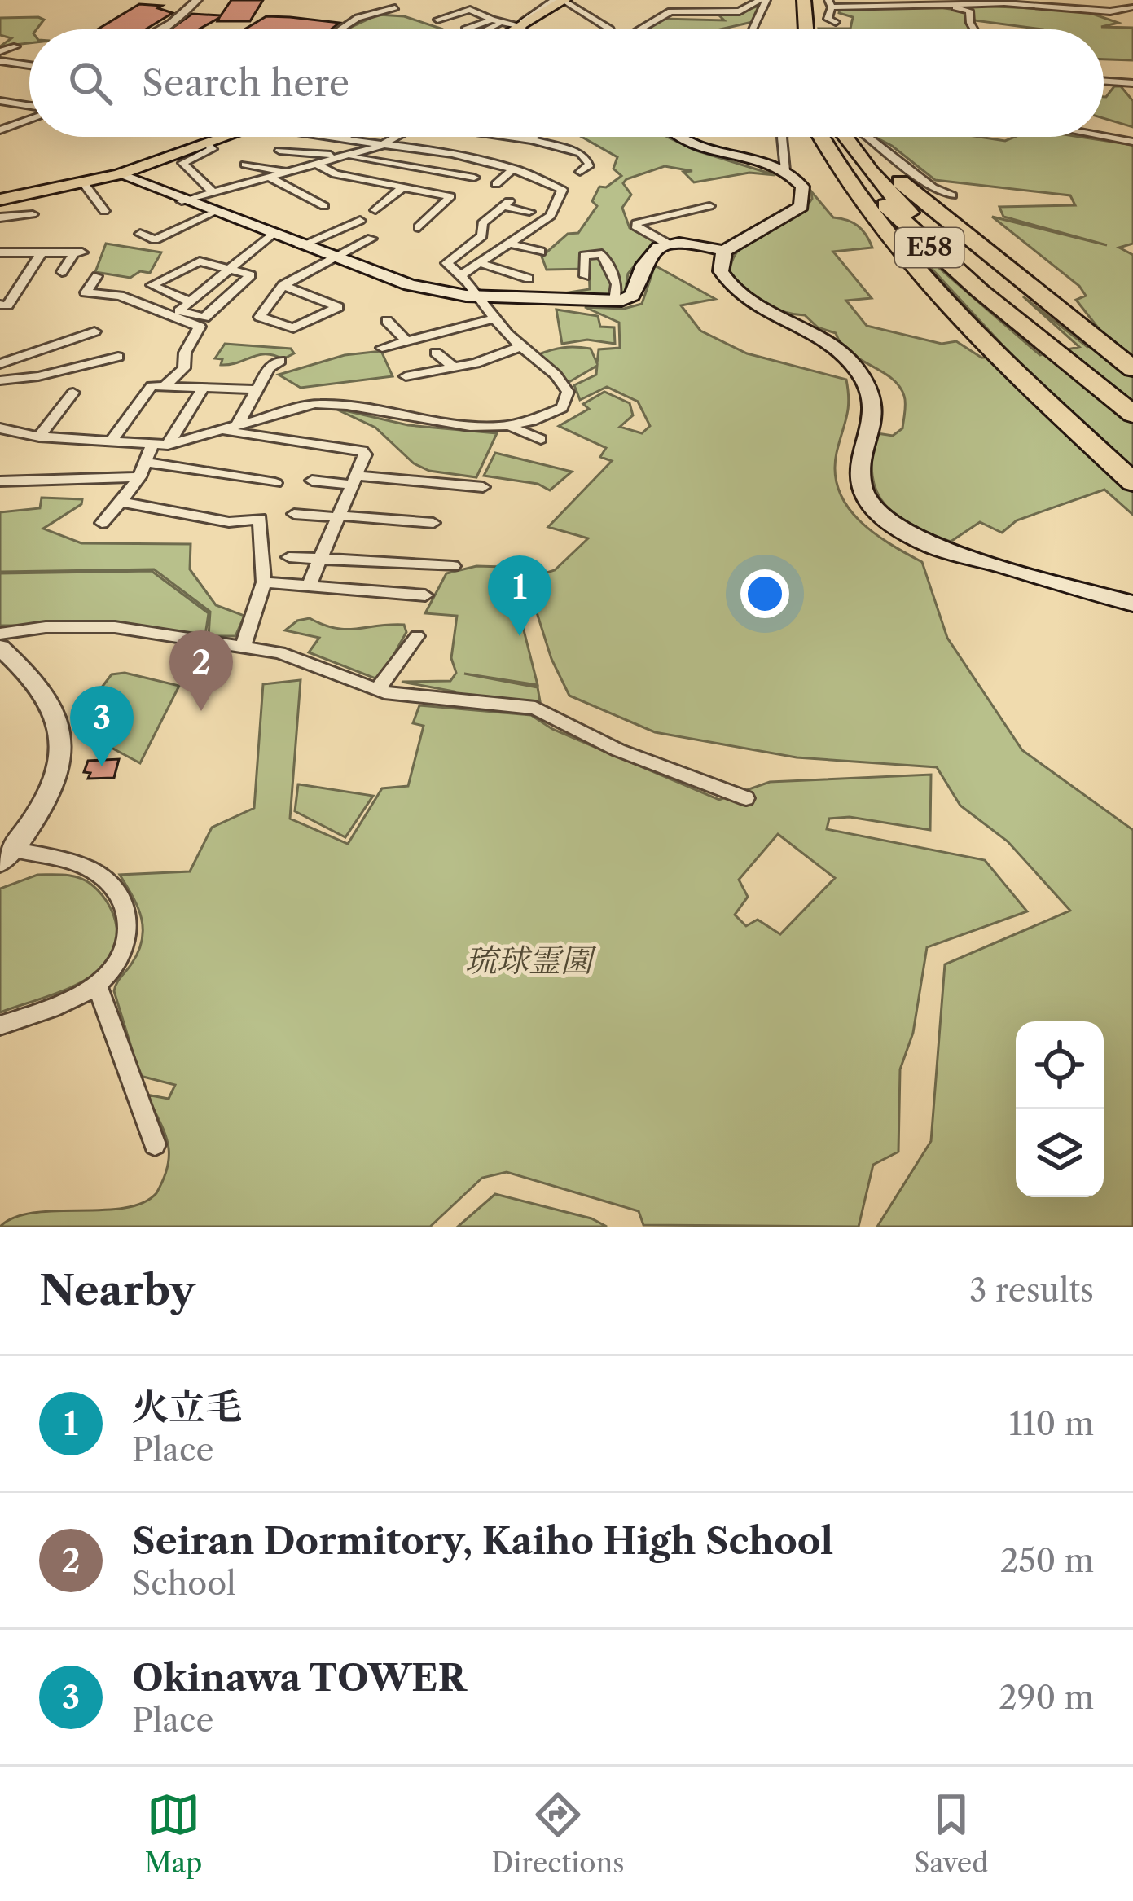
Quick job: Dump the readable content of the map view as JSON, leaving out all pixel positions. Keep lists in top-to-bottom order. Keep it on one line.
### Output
{"streets":{"highway":["E58"]},"parks":["琉球霊園"],"page":{"search":"Search here","pins":["1","2","3"],"heading":["Nearby","3 results"],"list":[{"mark":"1","name":"火立毛","note":"Place","value":"110 m"},{"mark":"2","name":"Seiran Dormitory, Kaiho High School","note":"School","value":"250 m"},{"mark":"3","name":"Okinawa TOWER","note":"Place","value":"290 m"}],"nav":["Map","Directions","Saved"]}}
